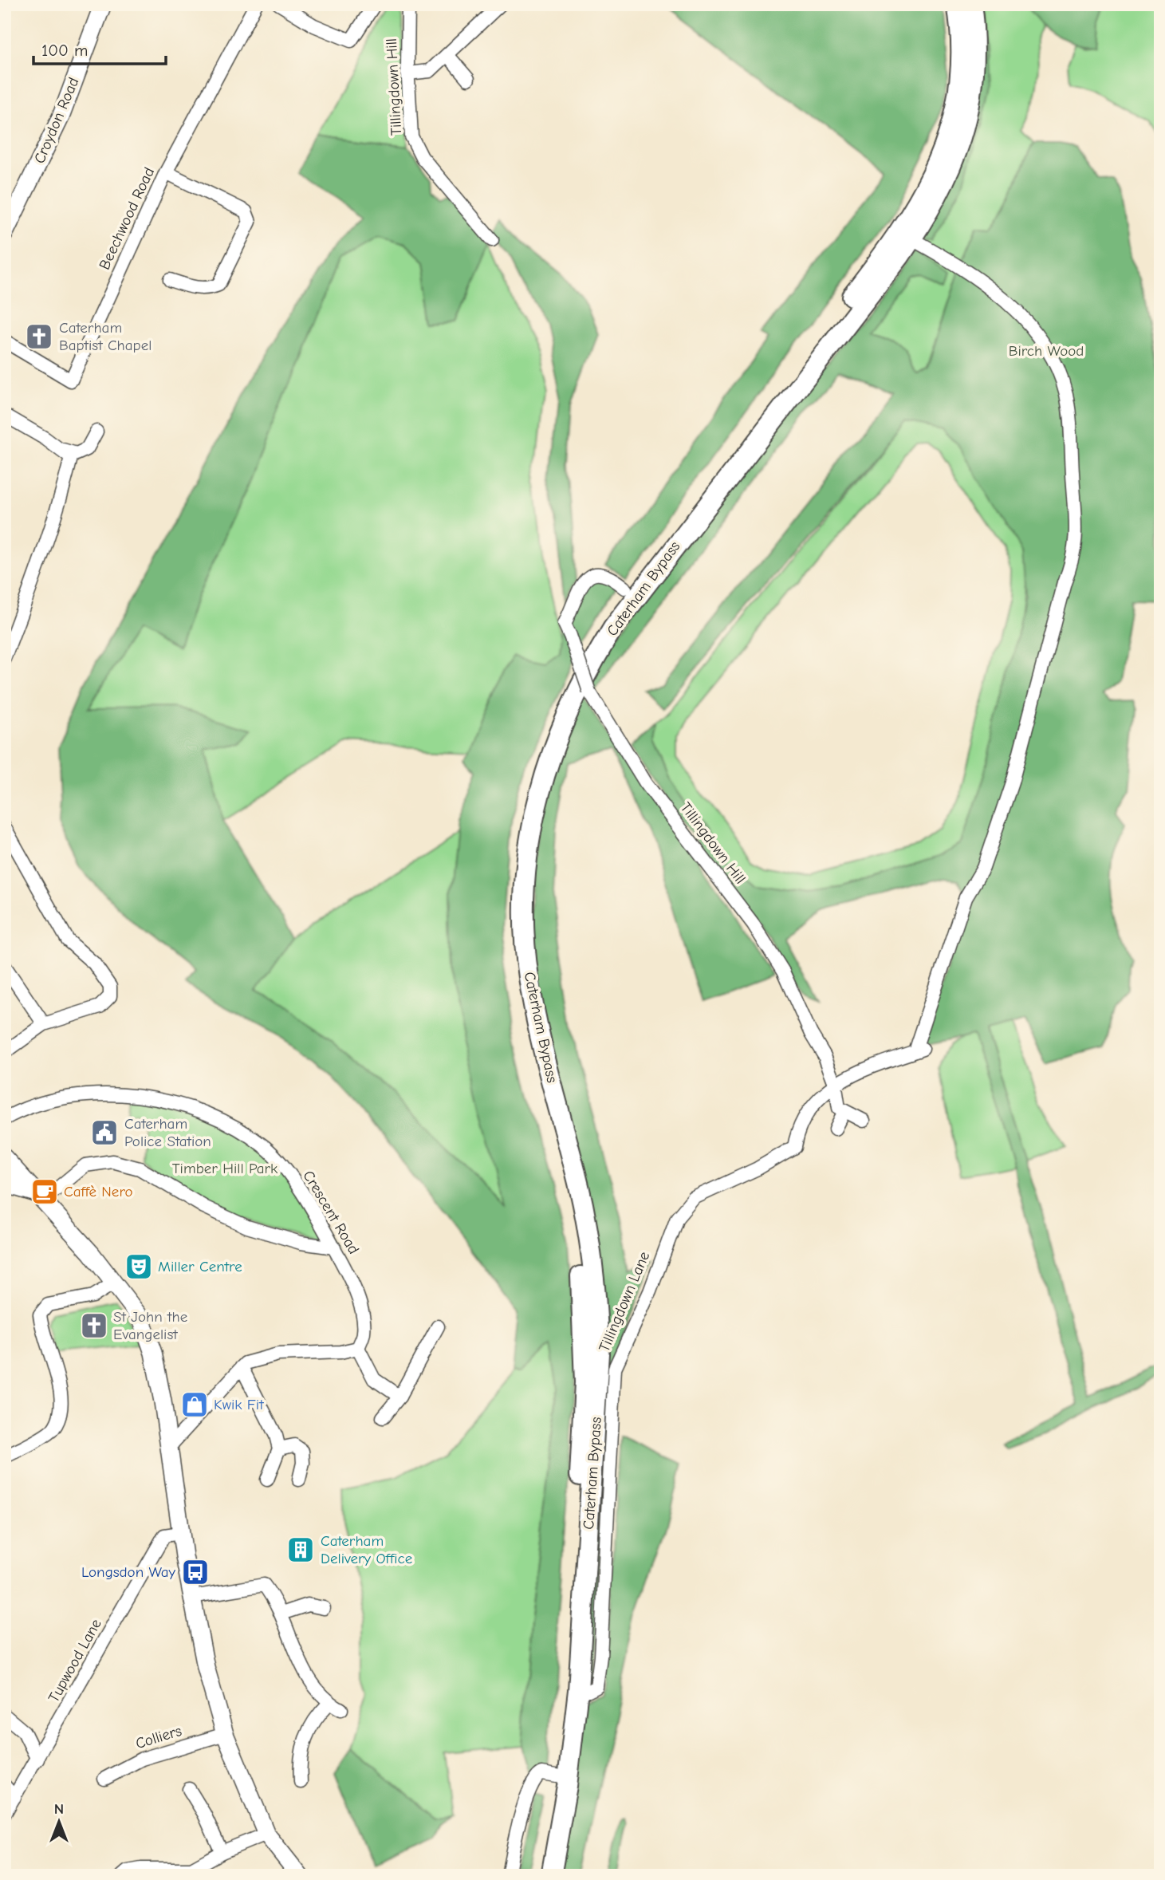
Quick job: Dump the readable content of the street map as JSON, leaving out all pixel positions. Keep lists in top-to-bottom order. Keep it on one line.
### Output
{"streets":{"highway":["Caterham Bypass"],"main road":["Croydon Road"],"street":["Tillingdown Hill","Beechwood Road","Crescent Road","Tillingdown Lane","Tupwood Lane","Colliers"]},"crossings":[["Tillingdown Hill","Caterham Bypass"],["Tillingdown Hill","Tillingdown Lane"],["Caterham Bypass","Tillingdown Lane"]],"parks":["Birch Wood","Timber Hill Park"],"places":{"church":["Caterham Baptist Chapel","St John the Evangelist"],"public building":["Caterham Police Station"],"cafe":["Caffè Nero"],"theatre":["Miller Centre"],"shop":["Kwik Fit"],"building":["Caterham Delivery Office"],"bus stop":["Longsdon Way"]},"scale_bar":"100 m","north":"top"}
